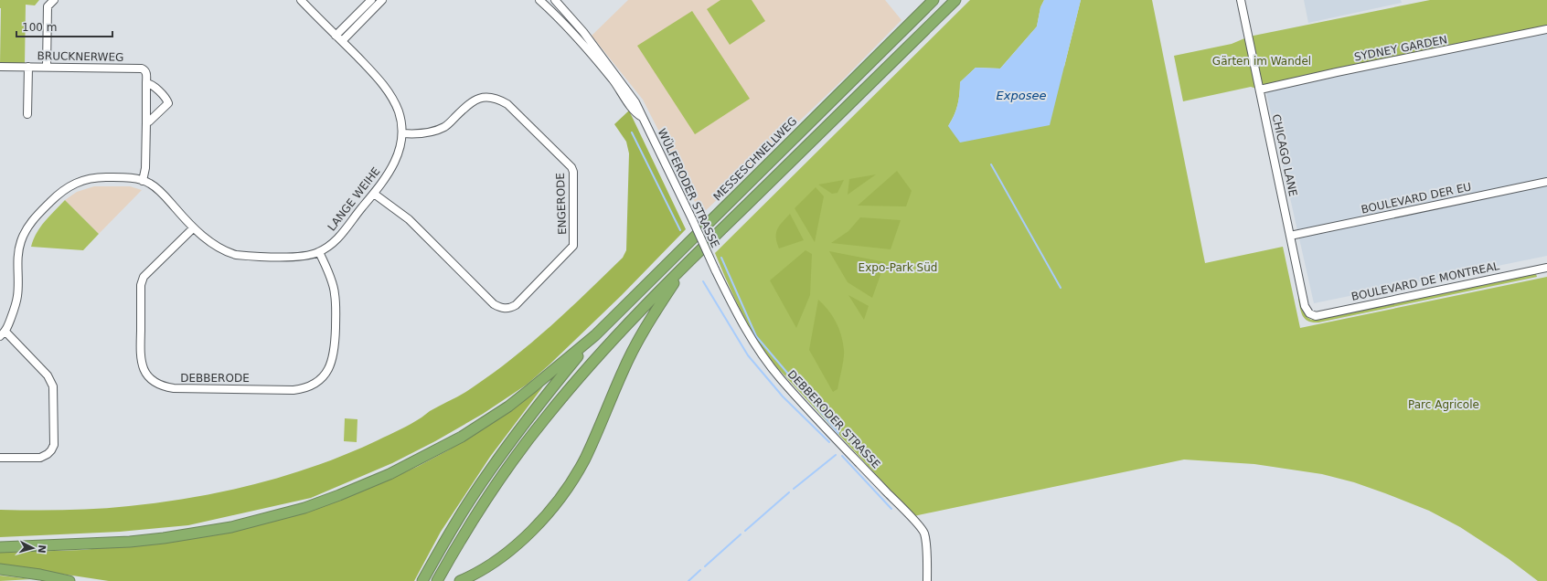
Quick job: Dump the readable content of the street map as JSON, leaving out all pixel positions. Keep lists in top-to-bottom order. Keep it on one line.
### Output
{"streets":{"highway":["MESSESCHNELLWEG"],"street":["SYDNEY GARDEN","BRUCKNERWEG","CHICAGO LANE","WÜLFERODER STRASSE","BOULEVARD DER EU","LANGE WEIHE","ENGERODE","BOULEVARD DE MONTREAL","DEBBERODE","DEBBERODER STRASSE"]},"crossings":[["SYDNEY GARDEN","CHICAGO LANE"],["BRUCKNERWEG","LANGE WEIHE"],["CHICAGO LANE","BOULEVARD DER EU"],["CHICAGO LANE","BOULEVARD DE MONTREAL"],["WÜLFERODER STRASSE","DEBBERODER STRASSE"],["LANGE WEIHE","ENGERODE"],["LANGE WEIHE","DEBBERODE"]],"water":["Exposee"],"parks":["Gärten im Wandel","Expo-Park Süd","Parc Agricole"],"scale_bar":"100 m","north":"right"}
